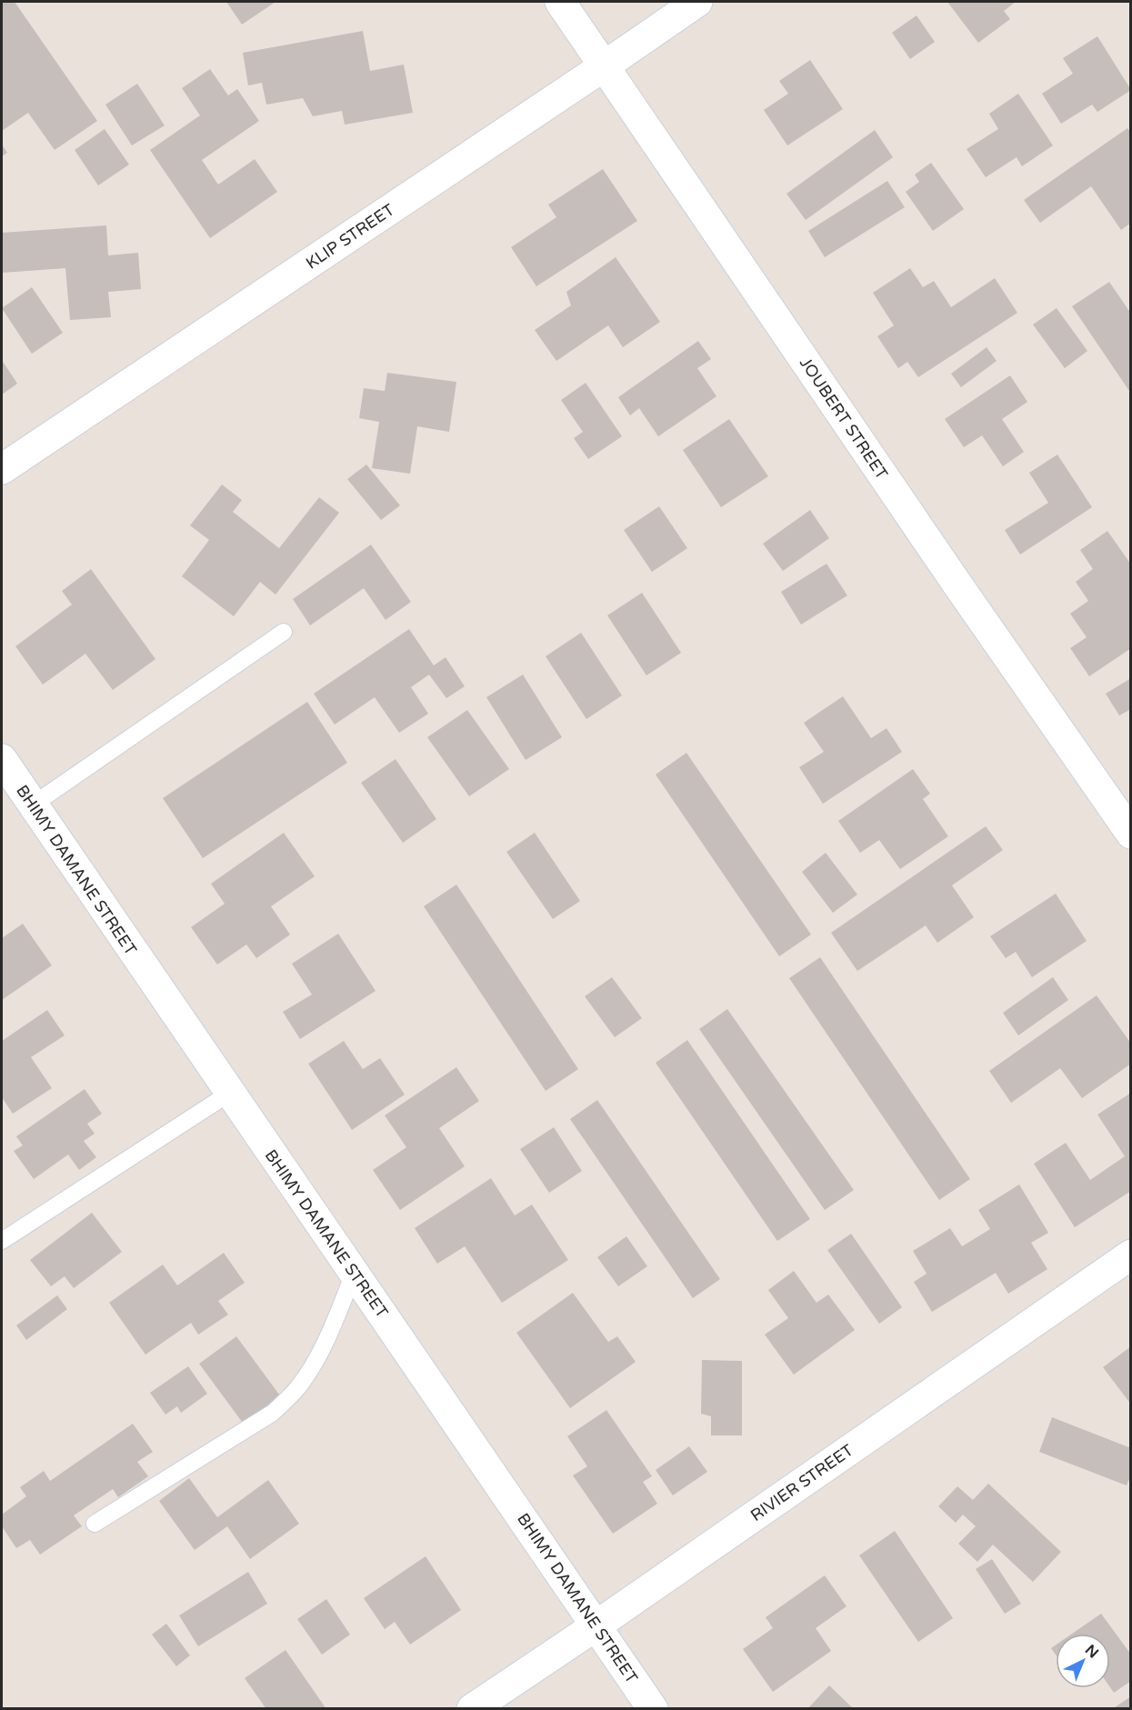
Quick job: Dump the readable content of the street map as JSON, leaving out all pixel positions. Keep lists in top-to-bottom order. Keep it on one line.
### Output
{"streets":{"street":["KLIP STREET","JOUBERT STREET","BHIMY DAMANE STREET","RIVIER STREET"]},"crossings":[["KLIP STREET","JOUBERT STREET"],["BHIMY DAMANE STREET","RIVIER STREET"]],"north":"top right"}
